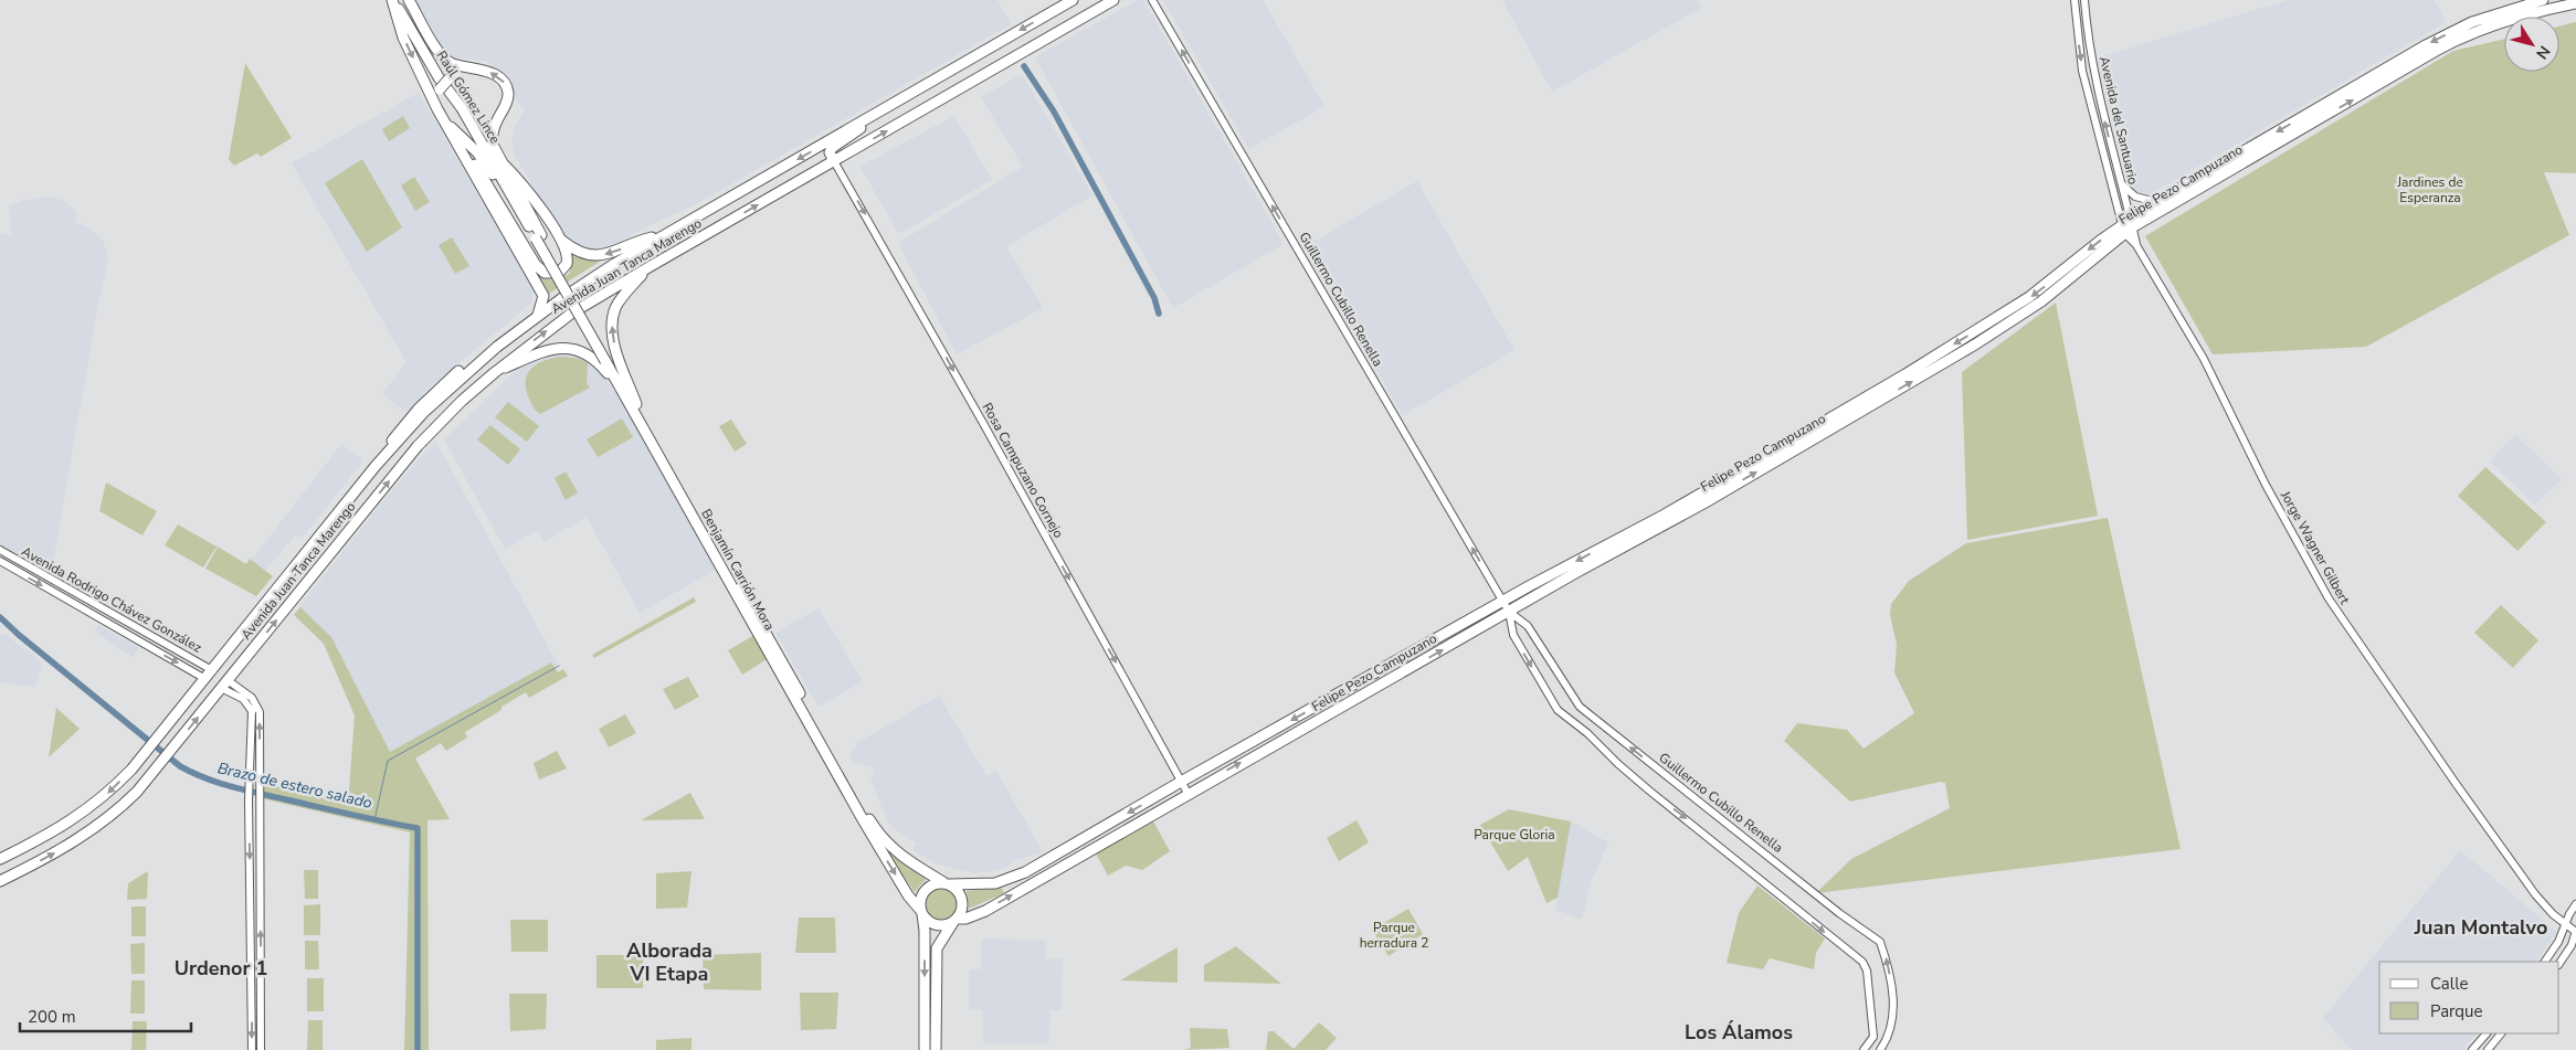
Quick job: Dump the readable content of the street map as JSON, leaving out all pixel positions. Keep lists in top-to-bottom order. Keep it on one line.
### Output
{"streets":{"main road":["Raúl Gómez Lince","Felipe Pezo Campuzano","Avenida Juan Tanca Marengo","Benjamín Carrión Mora"],"street":["Avenida del Santuario","Guillermo Cubillo Renella","Rosa Campuzano Cornejo","Jorge Wagner Gilbert","Avenida Rodrigo Chávez González"]},"crossings":[["Raúl Gómez Lince","Benjamín Carrión Mora"],["Avenida del Santuario","Felipe Pezo Campuzano"],["Avenida del Santuario","Jorge Wagner Gilbert"],["Felipe Pezo Campuzano","Guillermo Cubillo Renella"],["Felipe Pezo Campuzano","Rosa Campuzano Cornejo"],["Felipe Pezo Campuzano","Jorge Wagner Gilbert"],["Felipe Pezo Campuzano","Benjamín Carrión Mora"],["Avenida Juan Tanca Marengo","Rosa Campuzano Cornejo"],["Avenida Juan Tanca Marengo","Avenida Rodrigo Chávez González"]],"one_way":["Rosa Campuzano Cornejo"],"districts":["Juan Montalvo","Alborada VI Etapa","Urdenor 1","Los Álamos"],"water":["Brazo de estero salado"],"parks":["Jardines de Esperanza","Parque Gloria","Parque herradura 2"],"legend":["Calle","Parque"],"scale_bar":"200 m","north":"bottom right"}
